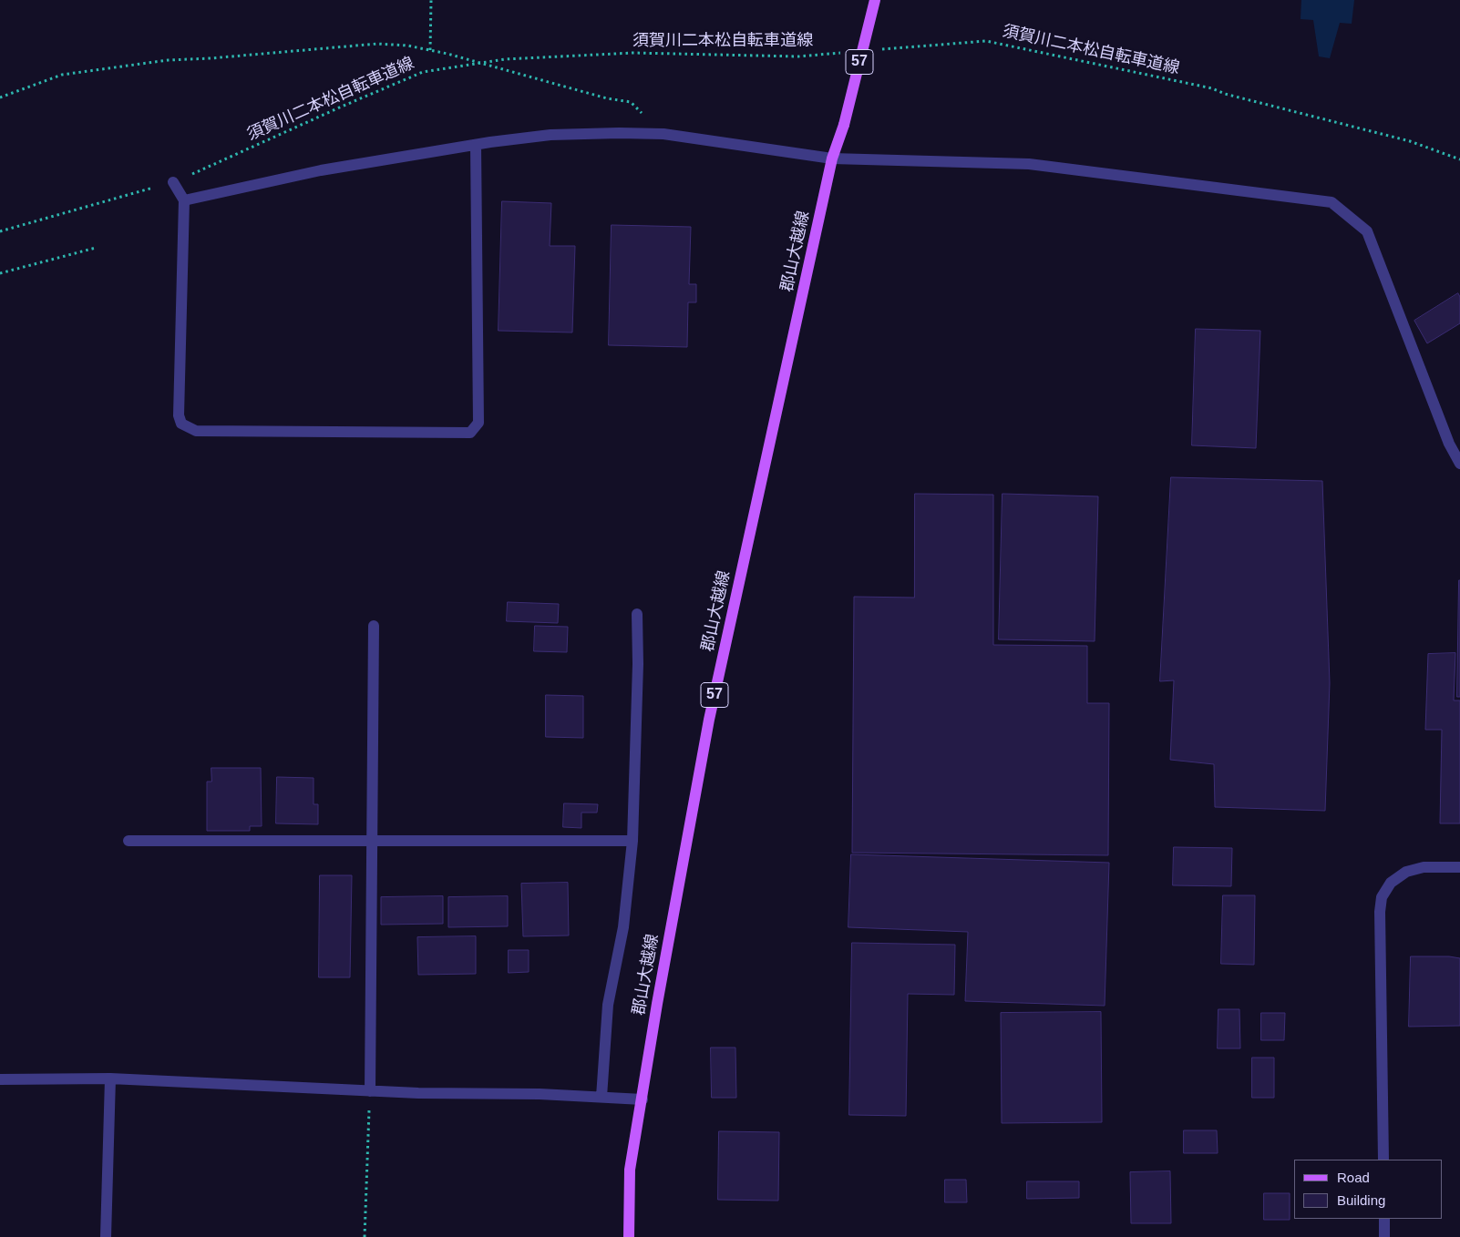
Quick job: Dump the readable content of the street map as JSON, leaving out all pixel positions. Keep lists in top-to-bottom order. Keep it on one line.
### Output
{"streets":{"main road":["57","郡山大越線"],"path":["須賀川二本松自転車道線"]},"legend":["Road","Building"]}
